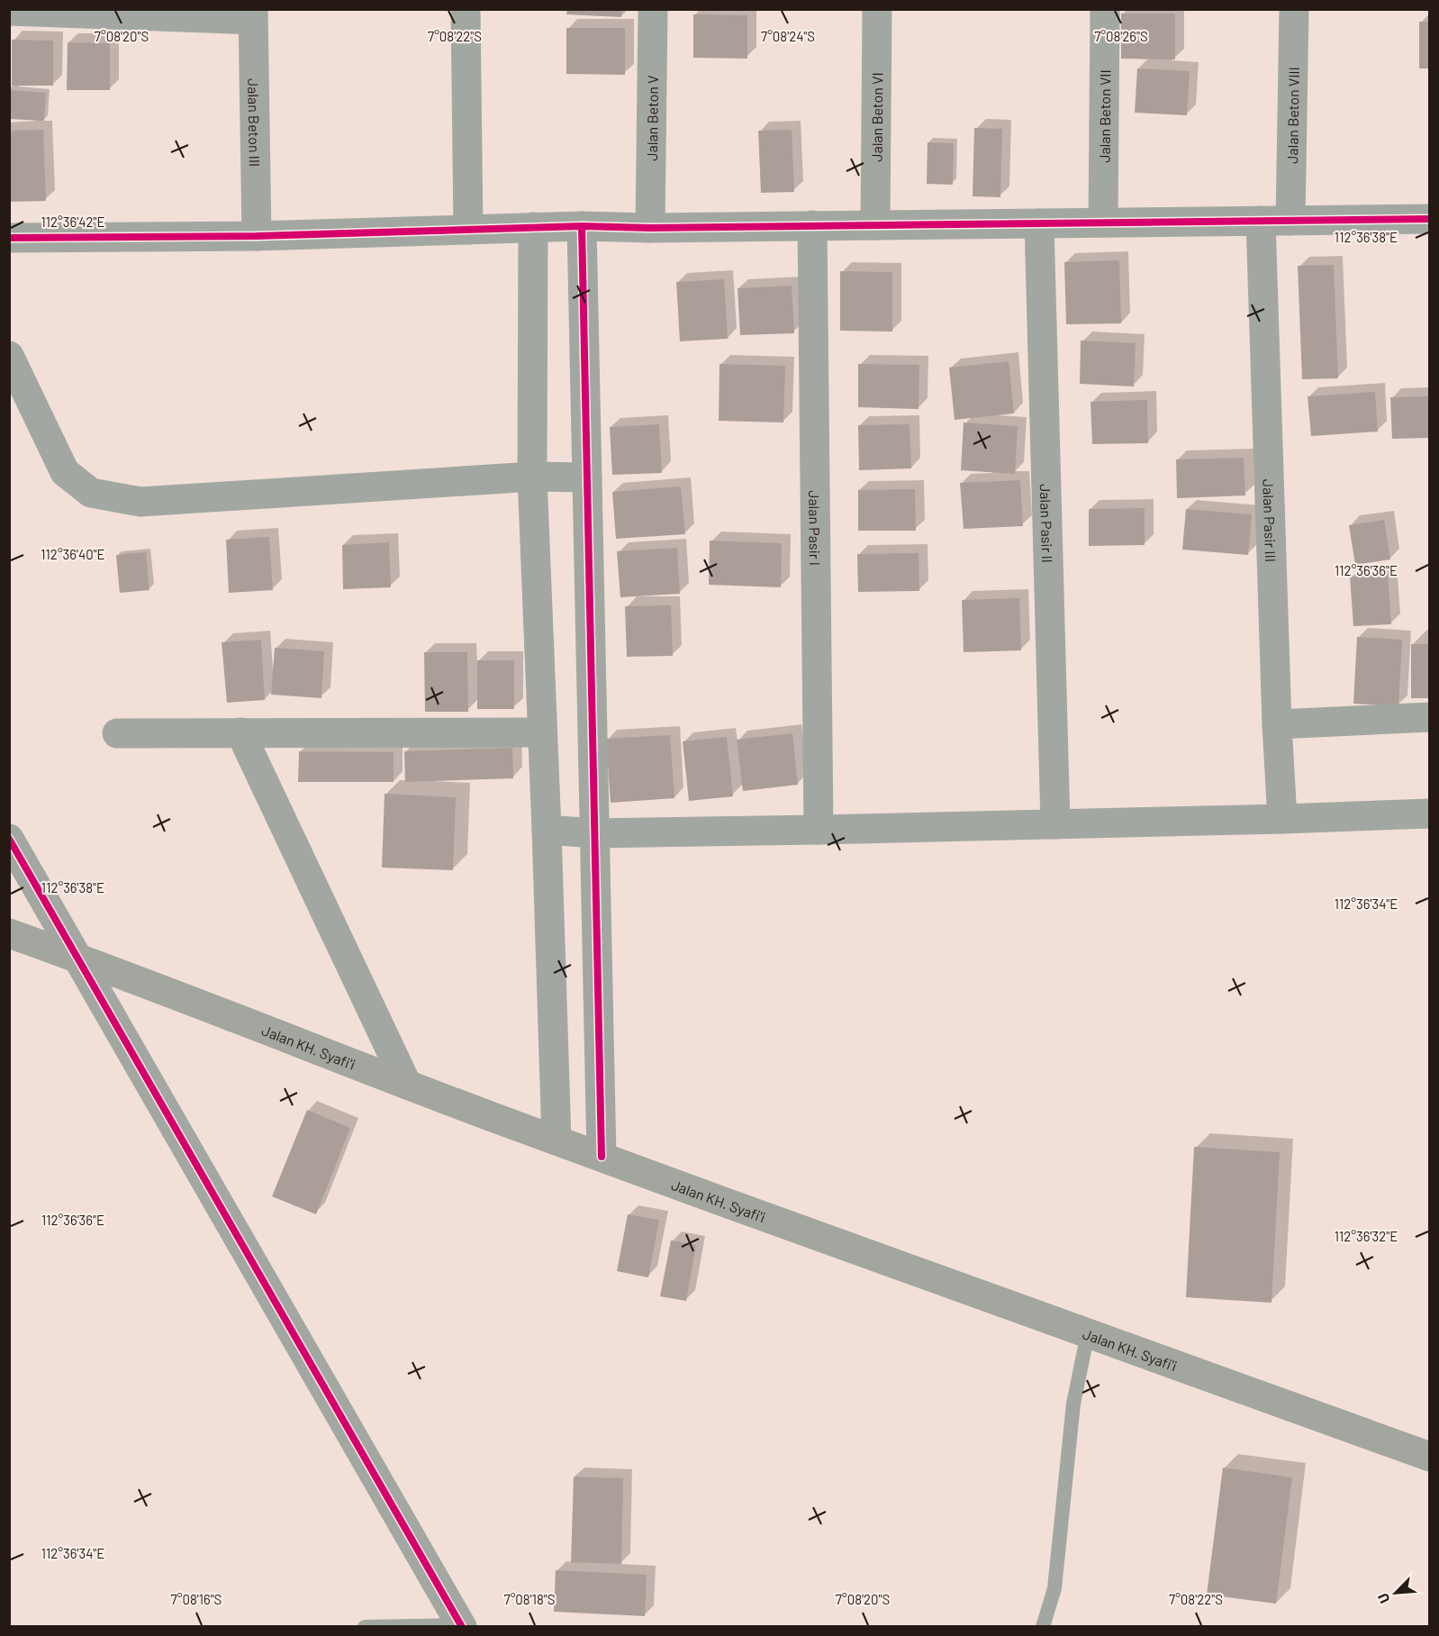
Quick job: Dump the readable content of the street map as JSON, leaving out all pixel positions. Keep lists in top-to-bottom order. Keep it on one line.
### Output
{"streets":{"main road":["Jalan KH. Syafi'i"],"street":["Jalan Beton VIII","Jalan Beton VII","Jalan Beton VI","Jalan Beton V","Jalan Beton III","Jalan Pasir III","Jalan Pasir II","Jalan Pasir I"]},"north":"bottom left","coordinates":["7°08'20\"S","7°08'22\"S","7°08'26\"S","7°08'24\"S","112°36'42\"E","112°36'38\"E","112°36'40\"E","112°36'36\"E","112°36'34\"E","112°36'32\"E","7°08'16\"S","7°08'18\"S"]}
